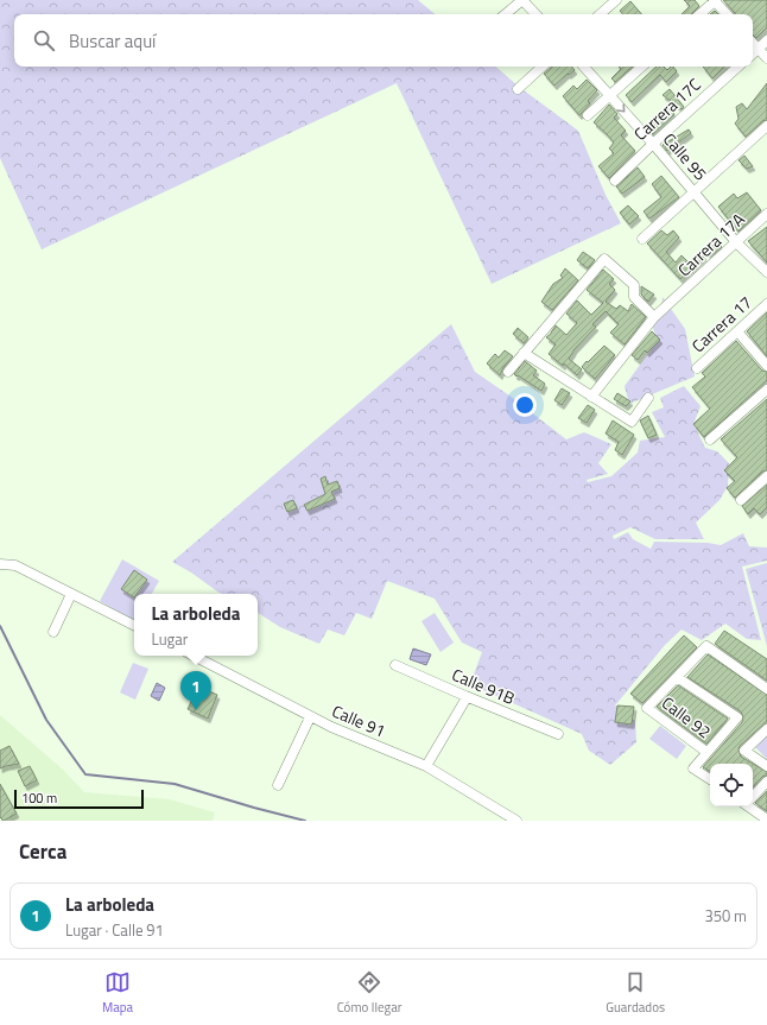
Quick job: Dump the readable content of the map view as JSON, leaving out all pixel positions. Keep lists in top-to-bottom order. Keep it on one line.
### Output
{"streets":{"street":["Carrera 17C","Calle 95","Carrera 17A","Carrera 17","Calle 91B","Calle 92","Calle 91"]},"crossings":[["Carrera 17C","Calle 95"],["Calle 95","Carrera 17A"]],"scale_bar":"100 m","page":{"search":"Buscar aquí","popup":["La arboleda","Lugar"],"pins":"1","scale":"100 m","heading":"Cerca","list":[{"mark":"1","name":"La arboleda","note":"Lugar · Calle 91","value":"350 m"}],"nav":["Mapa","Cómo llegar","Guardados"]}}
